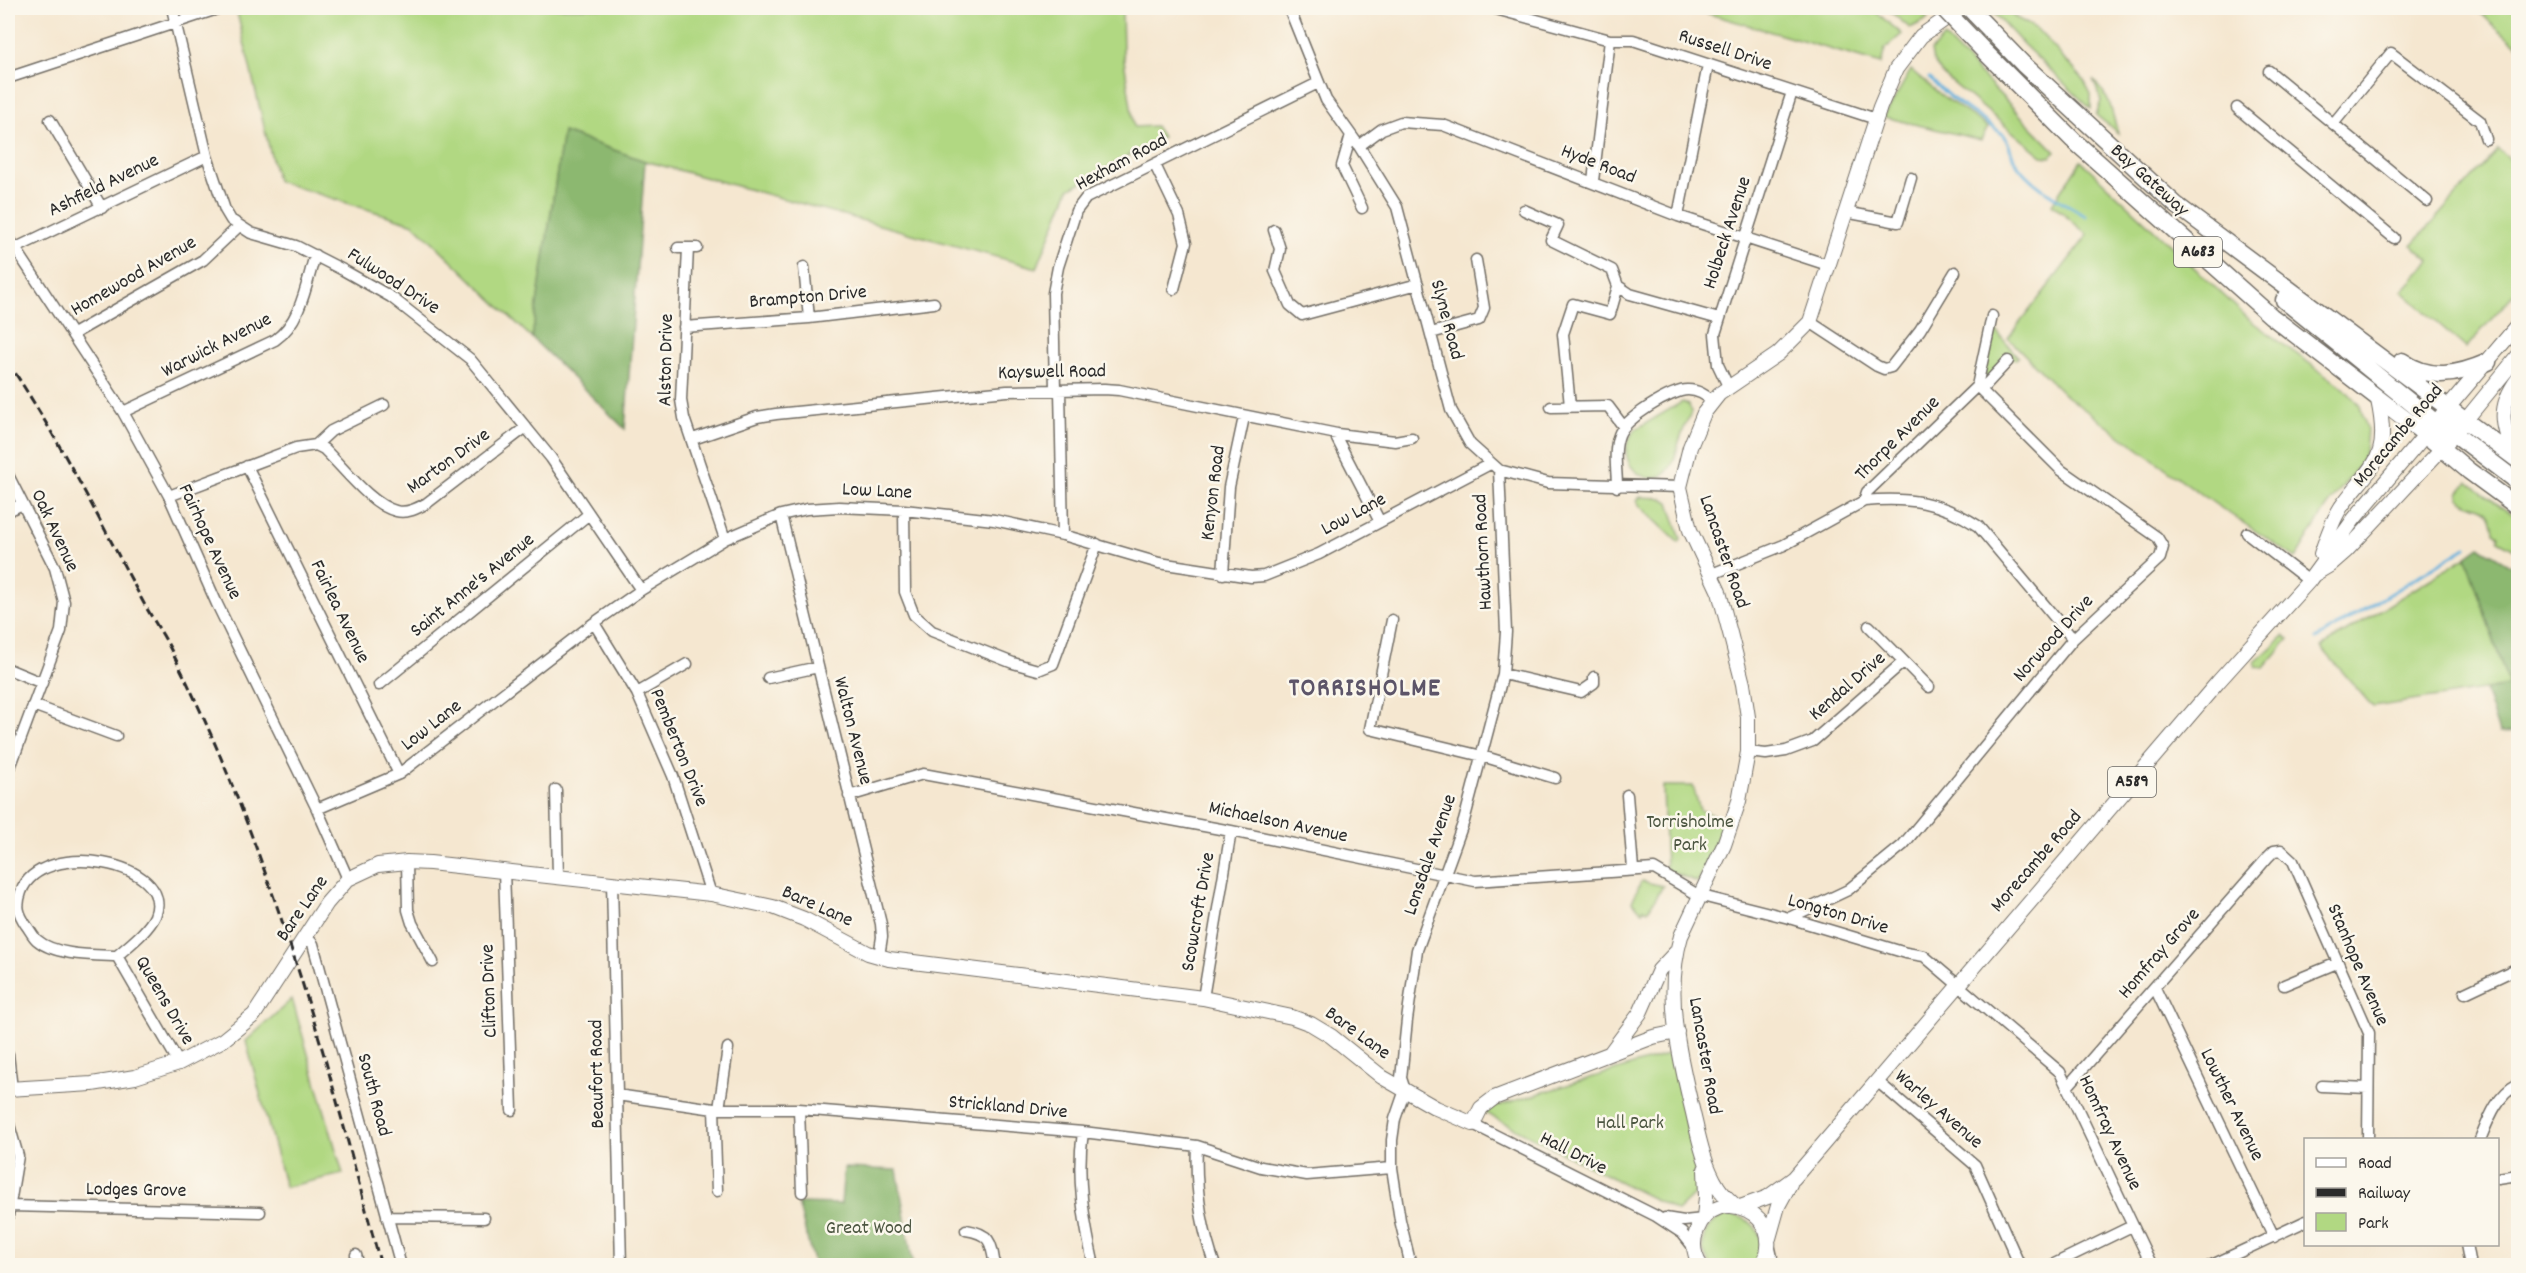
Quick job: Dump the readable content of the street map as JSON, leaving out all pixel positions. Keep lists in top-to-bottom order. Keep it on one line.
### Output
{"streets":{"highway":["Bay Gateway","A683"],"main road":["Morecambe Road","Lancaster Road","A589","Bare Lane"],"street":["Russell Drive","Hexham Road","Hyde Road","Ashfield Avenue","Holbeck Avenue","Homewood Avenue","Fulwood Drive","Brampton Drive","Slyne Road","Warwick Avenue","Alston Drive","Kayswell Road","Thorpe Avenue","Marton Drive","Low Lane","Kenyon Road","Oak Avenue","Fairhope Avenue","Hawthorn Road","Saint Anne's Avenue","Fairlea Avenue","Norwood Drive","Kendal Drive","Walton Avenue","Pemberton Drive","Michaelson Avenue","Lonsdale Avenue","Scowcroft Drive","Longton Drive","Homfray Grove","Stanhope Avenue","Clifton Drive","Queens Drive","Beaufort Road","South Road","Lowther Avenue","Strickland Drive","Warley Avenue","Homfray Avenue","Hall Drive","Lodges Grove"]},"crossings":[["Russell Drive","Holbeck Avenue"],["Russell Drive","Lancaster Road"],["Hexham Road","Slyne Road"],["Hexham Road","Kayswell Road"],["Hexham Road","Low Lane"],["Hyde Road","Holbeck Avenue"],["Hyde Road","Slyne Road"],["Hyde Road","Lancaster Road"],["Bay Gateway","A683"],["Bay Gateway","Morecambe Road"],["Ashfield Avenue","Fairhope Avenue"],["Holbeck Avenue","Lancaster Road"],["A683","Morecambe Road"],["Homewood Avenue","Fulwood Drive"],["Homewood Avenue","Fairhope Avenue"],["Fulwood Drive","Warwick Avenue"],["Fulwood Drive","Marton Drive"],["Fulwood Drive","Low Lane"],["Fulwood Drive","Saint Anne's Avenue"],["Brampton Drive","Alston Drive"],["Slyne Road","Low Lane"],["Slyne Road","Hawthorn Road"],["Warwick Avenue","Fairhope Avenue"],["Alston Drive","Kayswell Road"],["Alston Drive","Low Lane"],["Kayswell Road","Kenyon Road"],["Morecambe Road","Lancaster Road"],["Morecambe Road","A589"],["Morecambe Road","Longton Drive"],["Morecambe Road","Warley Avenue"],["Morecambe Road","Homfray Avenue"],["Thorpe Avenue","Lancaster Road"],["Thorpe Avenue","Norwood Drive"],["Low Lane","Kenyon Road"],["Low Lane","Fairhope Avenue"],["Low Lane","Hawthorn Road"],["Low Lane","Fairlea Avenue"],["Low Lane","Walton Avenue"],["Low Lane","Pemberton Drive"],["Fairhope Avenue","Bare Lane"],["Hawthorn Road","Lonsdale Avenue"],["Lancaster Road","Kendal Drive"],["Lancaster Road","A589"],["Lancaster Road","Michaelson Avenue"],["Lancaster Road","Longton Drive"],["Lancaster Road","Hall Drive"],["Norwood Drive","Longton Drive"],["Walton Avenue","Michaelson Avenue"],["Walton Avenue","Bare Lane"],["Pemberton Drive","Bare Lane"],["A589","Hall Drive"],["Michaelson Avenue","Lonsdale Avenue"],["Michaelson Avenue","Scowcroft Drive"],["Michaelson Avenue","Longton Drive"],["Lonsdale Avenue","Bare Lane"],["Bare Lane","Scowcroft Drive"],["Bare Lane","Clifton Drive"],["Bare Lane","Queens Drive"],["Bare Lane","Beaufort Road"],["Bare Lane","South Road"],["Bare Lane","Hall Drive"],["Longton Drive","Homfray Avenue"],["Homfray Grove","Stanhope Avenue"],["Homfray Grove","Lowther Avenue"],["Homfray Grove","Homfray Avenue"],["Beaufort Road","Strickland Drive"]],"districts":["TORRISHOLME"],"parks":["Torrisholme Park","Hall Park","Great Wood"],"legend":["Road","Railway","Park"]}
